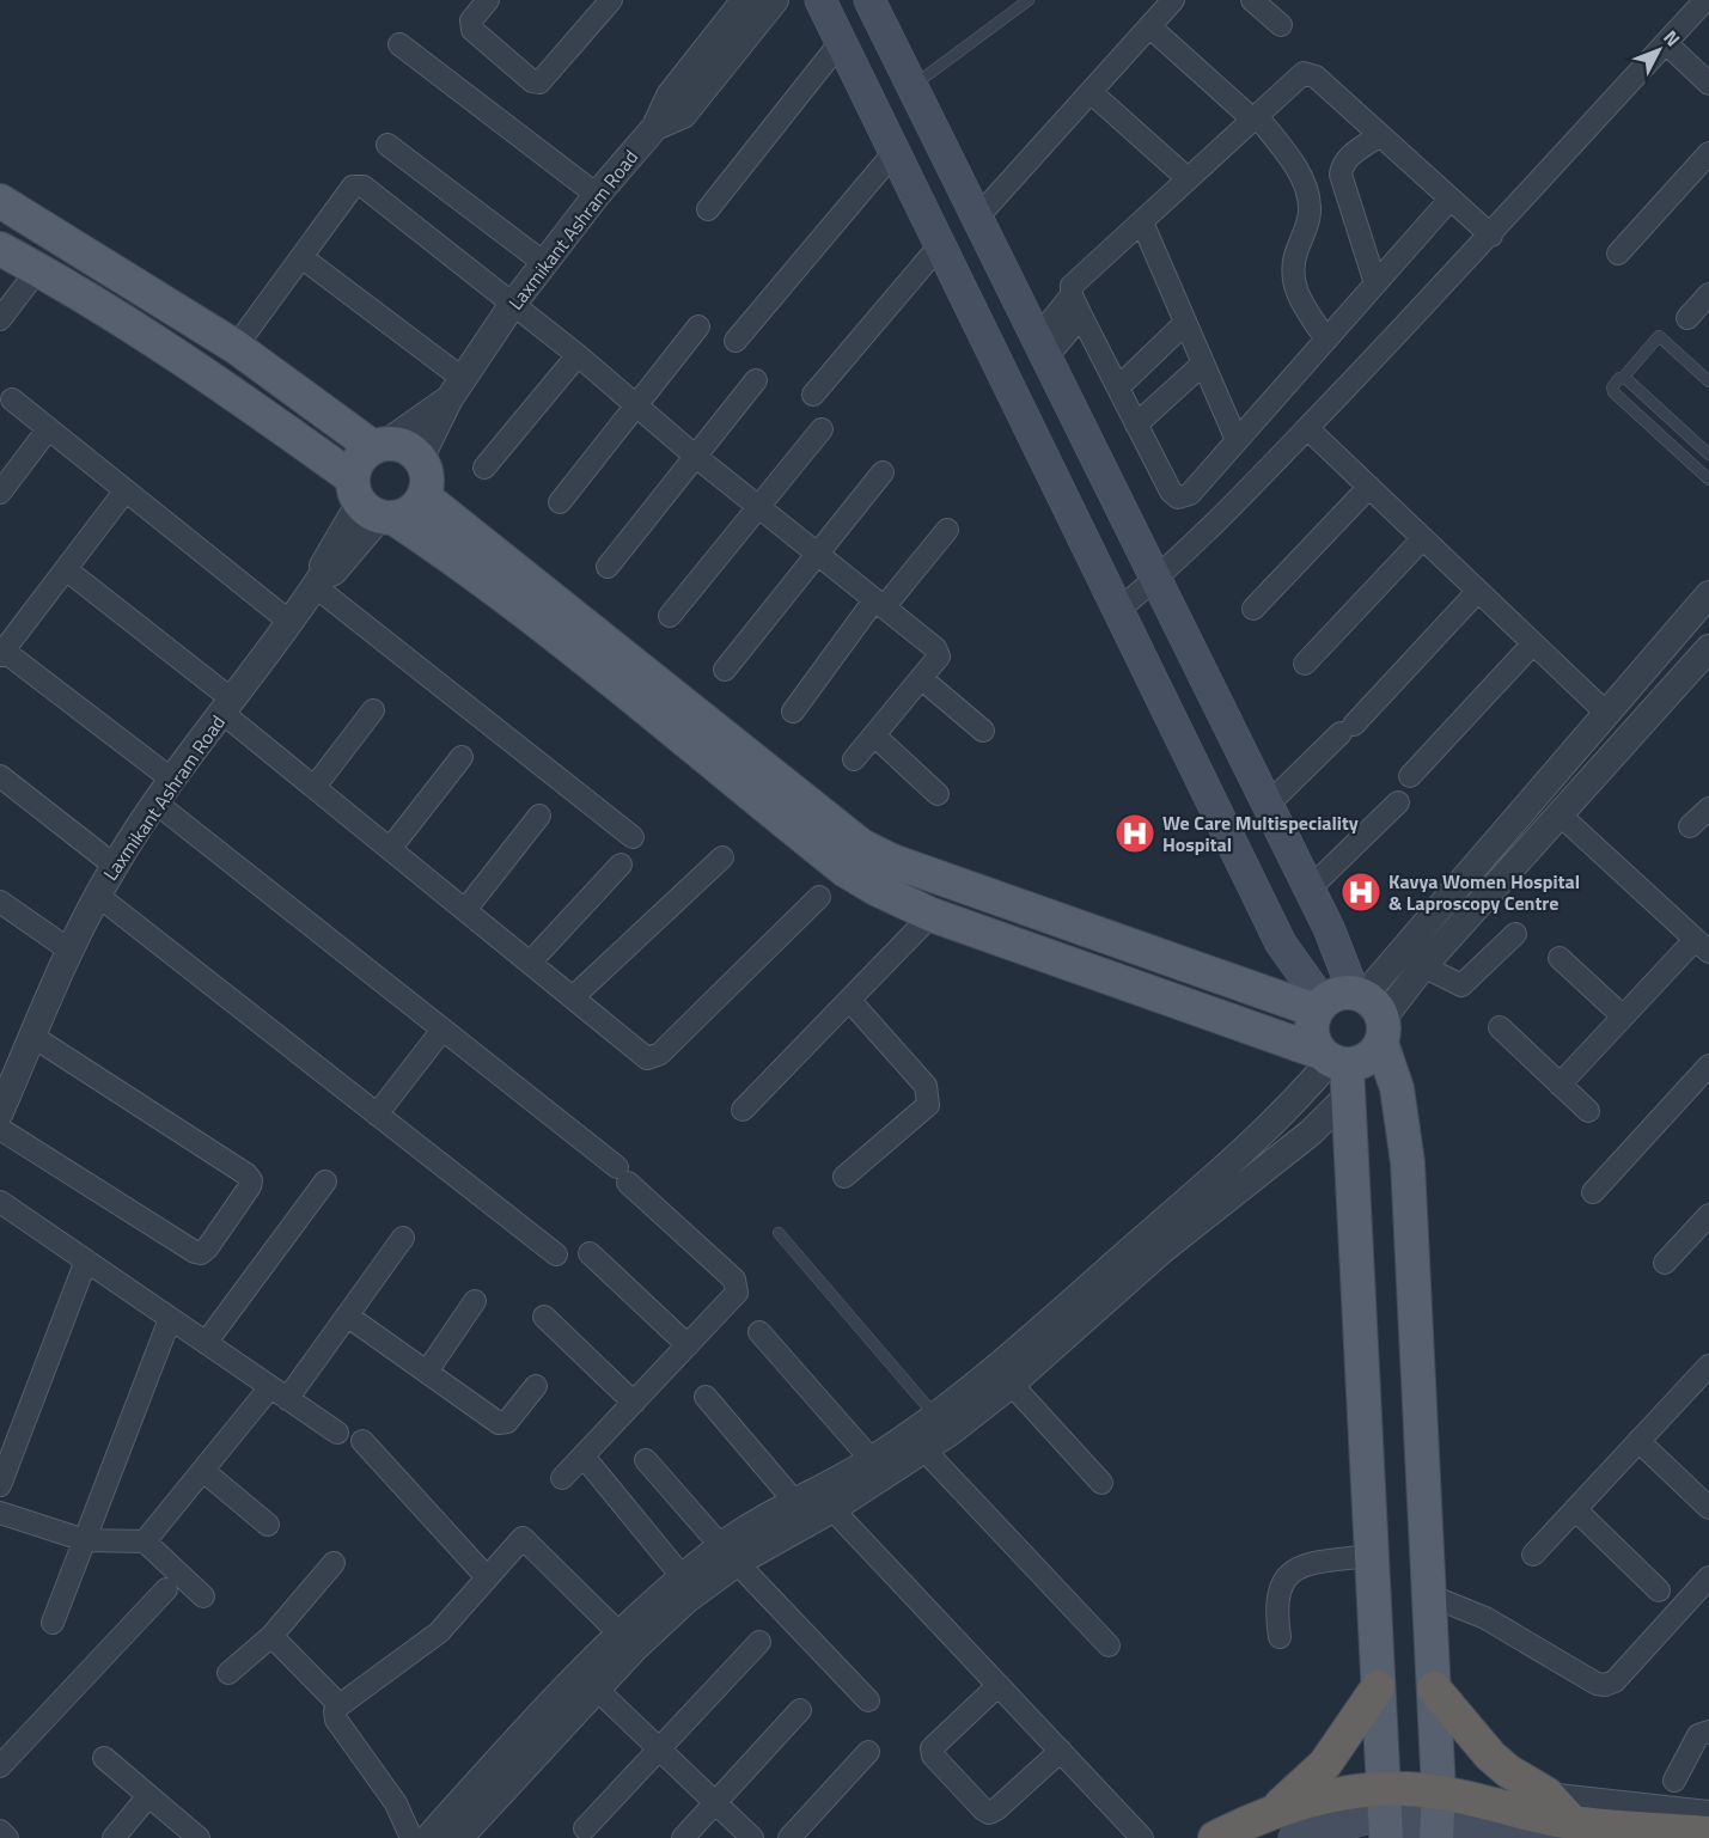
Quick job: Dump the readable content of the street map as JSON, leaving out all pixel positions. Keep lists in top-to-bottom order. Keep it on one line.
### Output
{"streets":{"street":["Laxmikant Ashram Road"]},"places":{"hospital":["We Care Multispeciality Hospital","Kavya Women Hospital & Laproscopy Centre"]},"north":"top right"}
